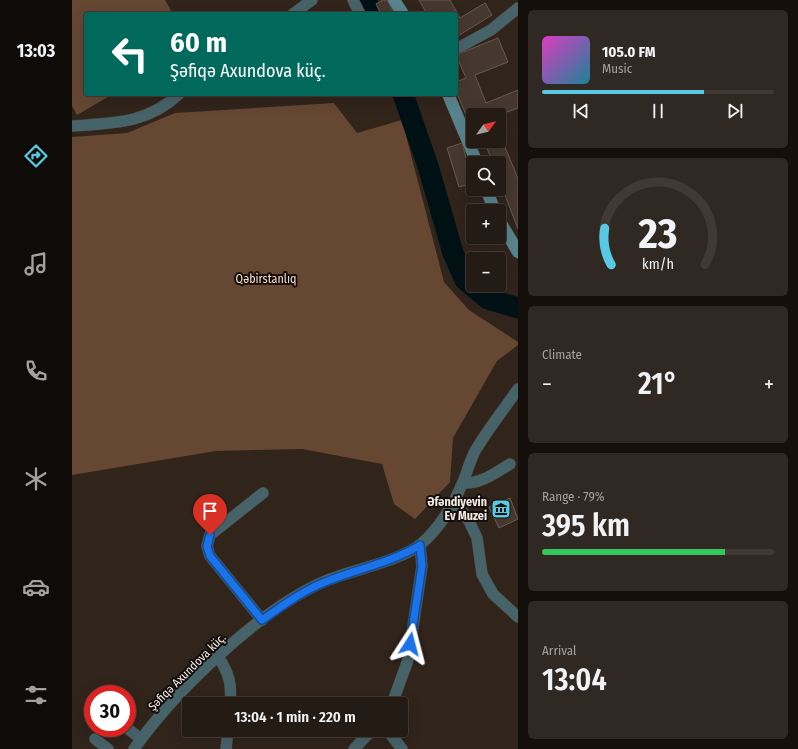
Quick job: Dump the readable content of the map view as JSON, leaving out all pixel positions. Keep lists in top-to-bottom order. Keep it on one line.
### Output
{"streets":{"street":["Şəfiqə Axundova küç."]},"parks":["Qəbirstanlıq"],"places":{"museum":["Əfəndiyevin Ev Muzei"]},"north":"top right","page":{"tabs":"13:03","turn":["60 m","Şəfiqə Axundova küç."],"song":["105.0 FM","Music"],"map_buttons":["+","−"],"tile":["Climate",["Range · 79%","395 km"],["Arrival","13:04"]],"heat":["−","21°","+"],"limit":"30","trip":"13:04 · 1 min · 220 m","gauge":["23","km/h"]}}
